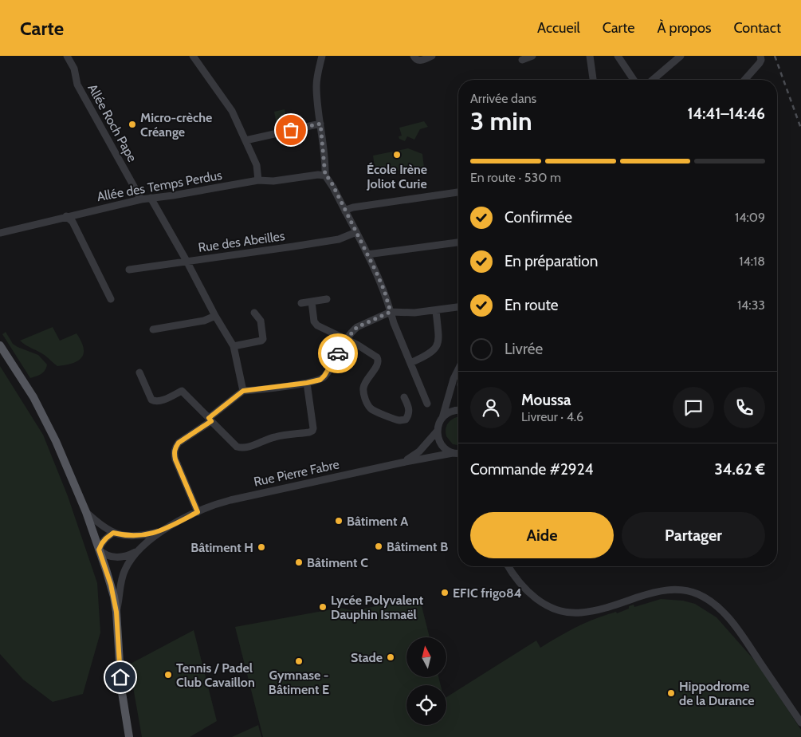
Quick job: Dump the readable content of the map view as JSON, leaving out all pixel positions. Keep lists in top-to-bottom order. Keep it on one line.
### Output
{"streets":{"street":["Allée Roch Pape","Allée des Temps Perdus","Rue des Abeilles","Rue Pierre Fabre"]},"crossings":[["Allée Roch Pape","Allée des Temps Perdus"]],"places":["Micro-crèche Créange","École Irène Joliot Curie","Bâtiment A","Bâtiment B","Bâtiment H","Bâtiment C","EFIC frigo84","Lycée Polyvalent Dauphin Ismaël","Stade","Gymnase - Bâtiment E","Tennis / Padel Club Cavaillon","Hippodrome de la Durance"],"north":"top","page":{"header":"Carte","nav":["Accueil","Carte","À propos","Contact"],"heading":["3 min","Arrivée dans","14:41–14:46"],"panel":["Moussa","Livreur · 4.6","Commande #2924","34.62 €"],"bar":"En route · 530 m","list":[["Confirmée","14:09"],["En préparation","14:18"],["En route","14:33"],"Livrée"],"buttons":["Aide","Partager"]}}
